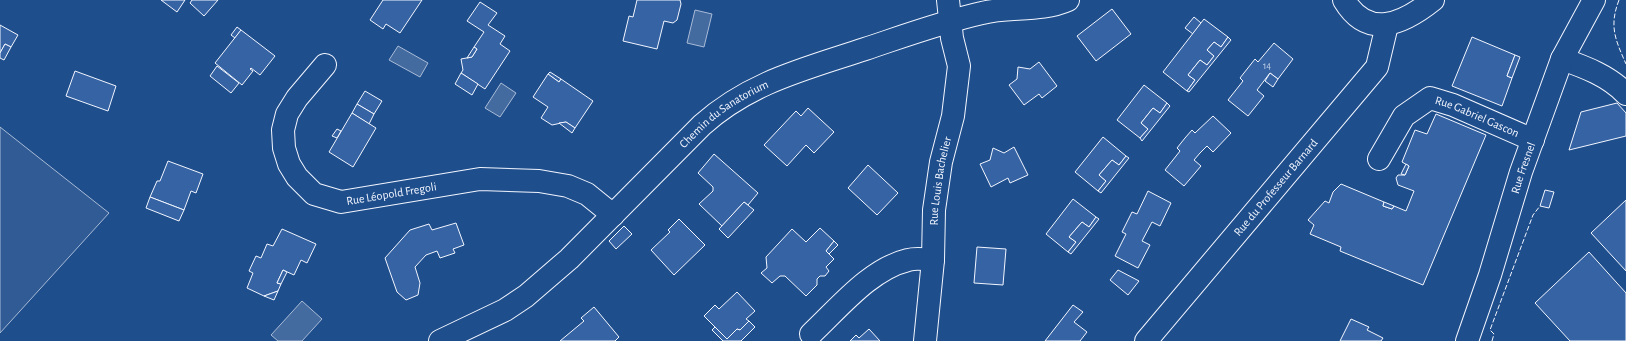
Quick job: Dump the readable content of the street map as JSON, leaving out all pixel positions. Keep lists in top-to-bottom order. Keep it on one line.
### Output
{"streets":{"street":["Chemin du Sanatorium","Rue Gabriel Gascon","Rue Fresnel","Rue Louis Bachelier","Rue du Professeur Barnard","Rue Léopold Fregoli"]},"crossings":[["Chemin du Sanatorium","Rue Louis Bachelier"],["Chemin du Sanatorium","Rue Léopold Fregoli"],["Rue Gabriel Gascon","Rue Fresnel"]],"house_numbers":["14"]}
